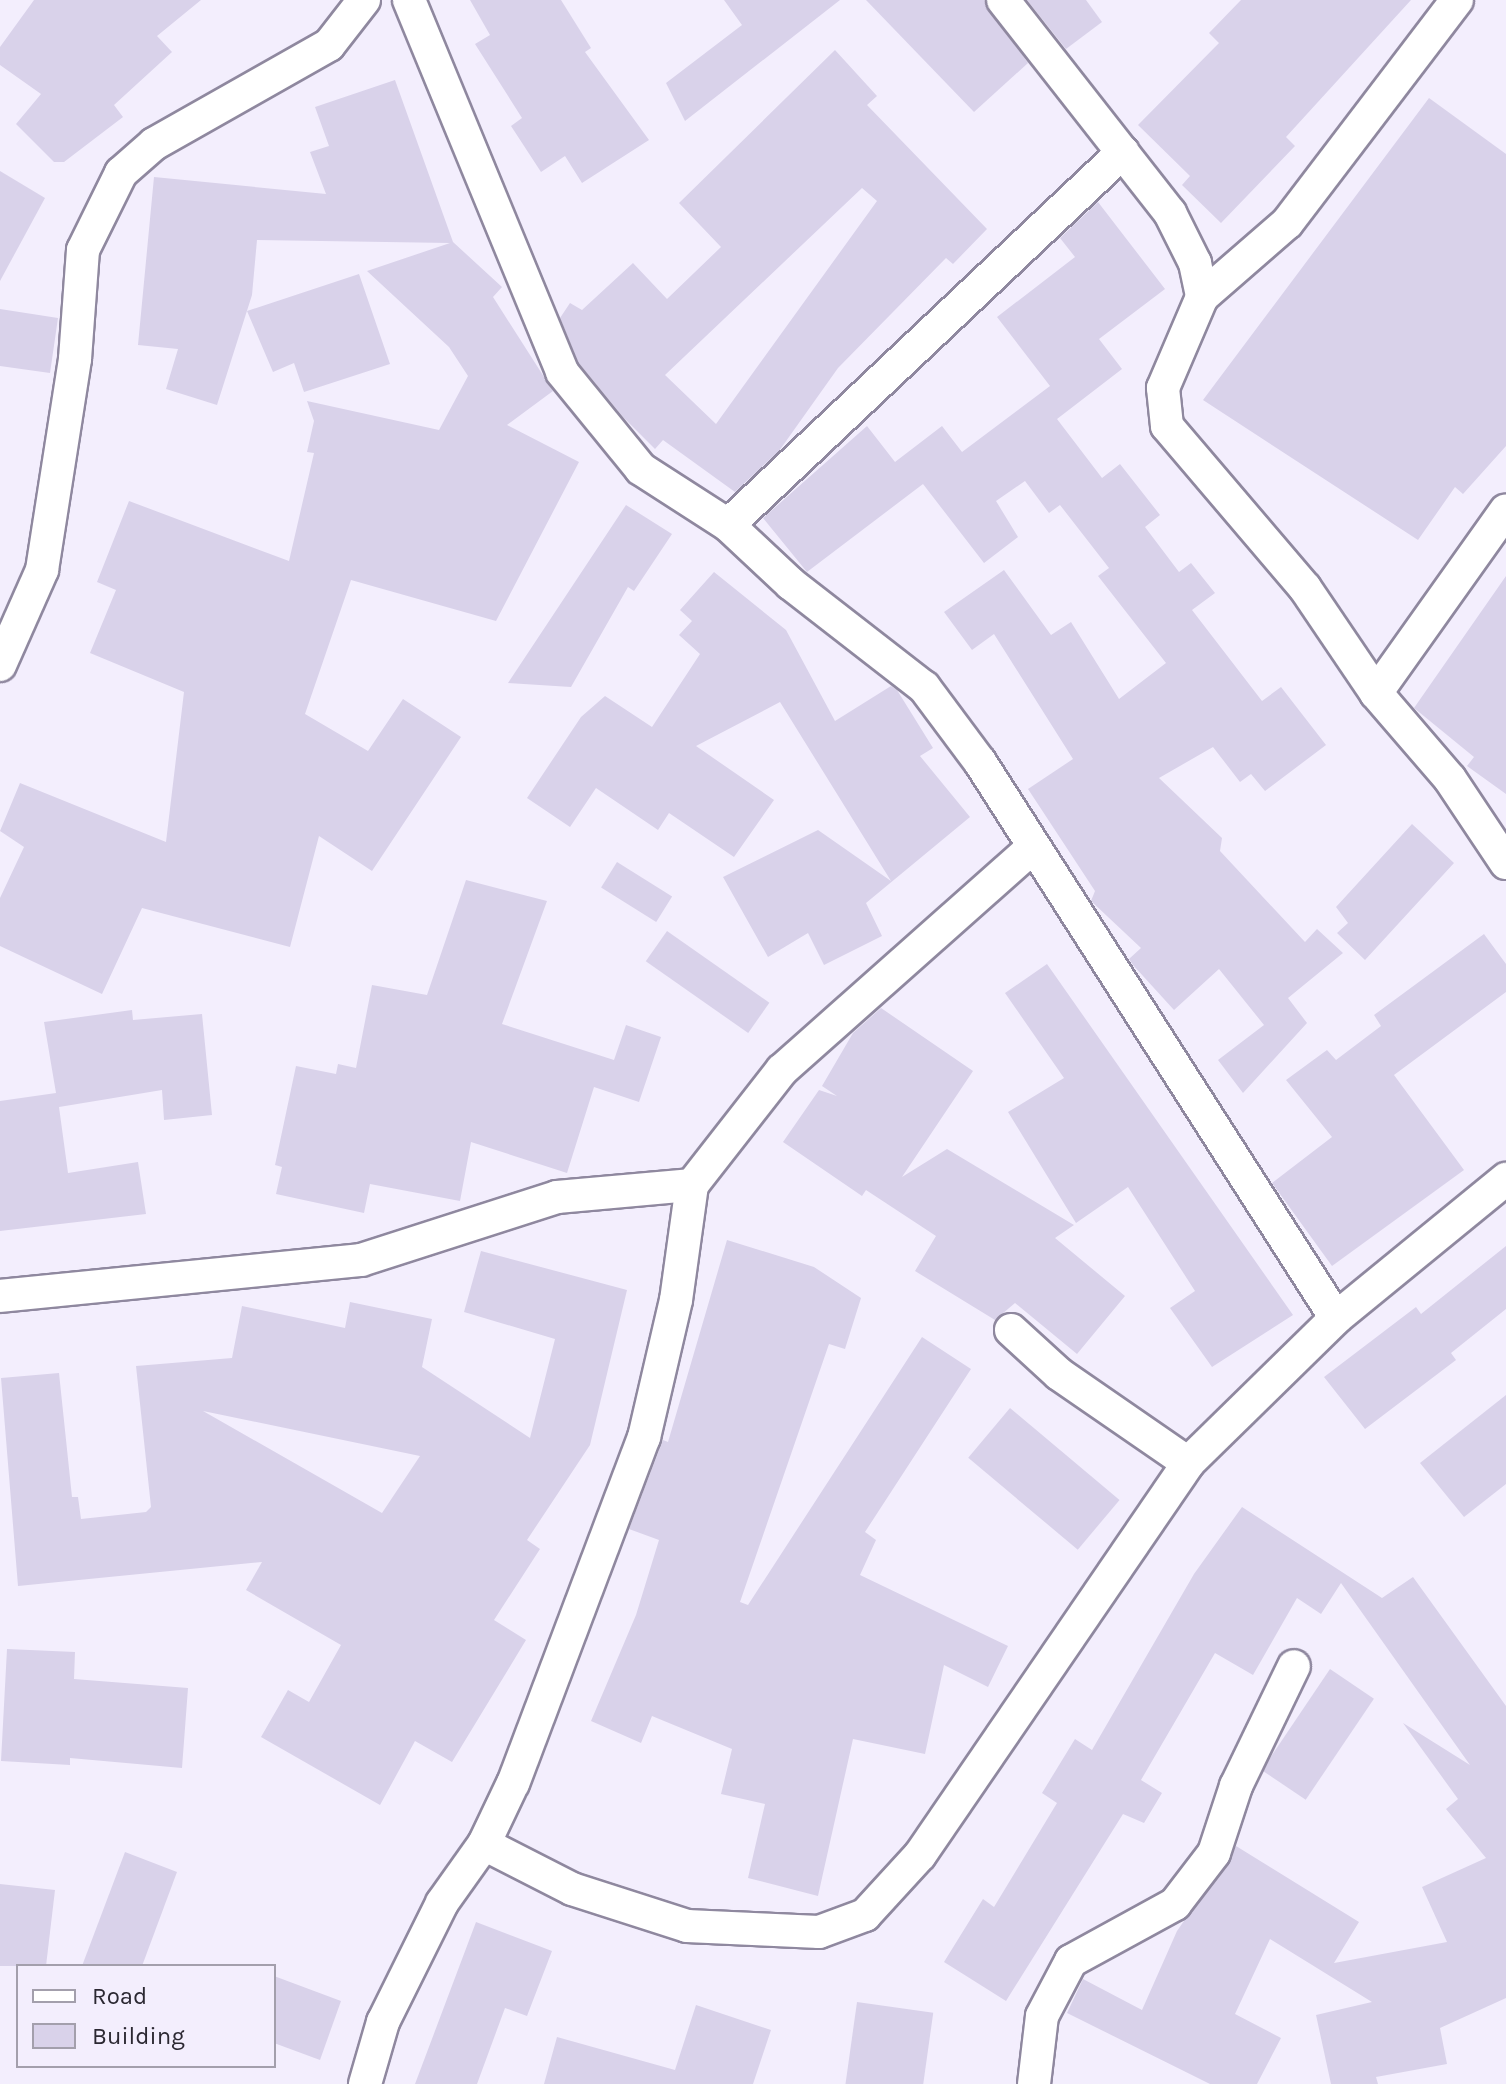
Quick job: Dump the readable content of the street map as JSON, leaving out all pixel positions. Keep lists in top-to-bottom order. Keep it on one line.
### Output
{"legend":["Road","Building"]}
